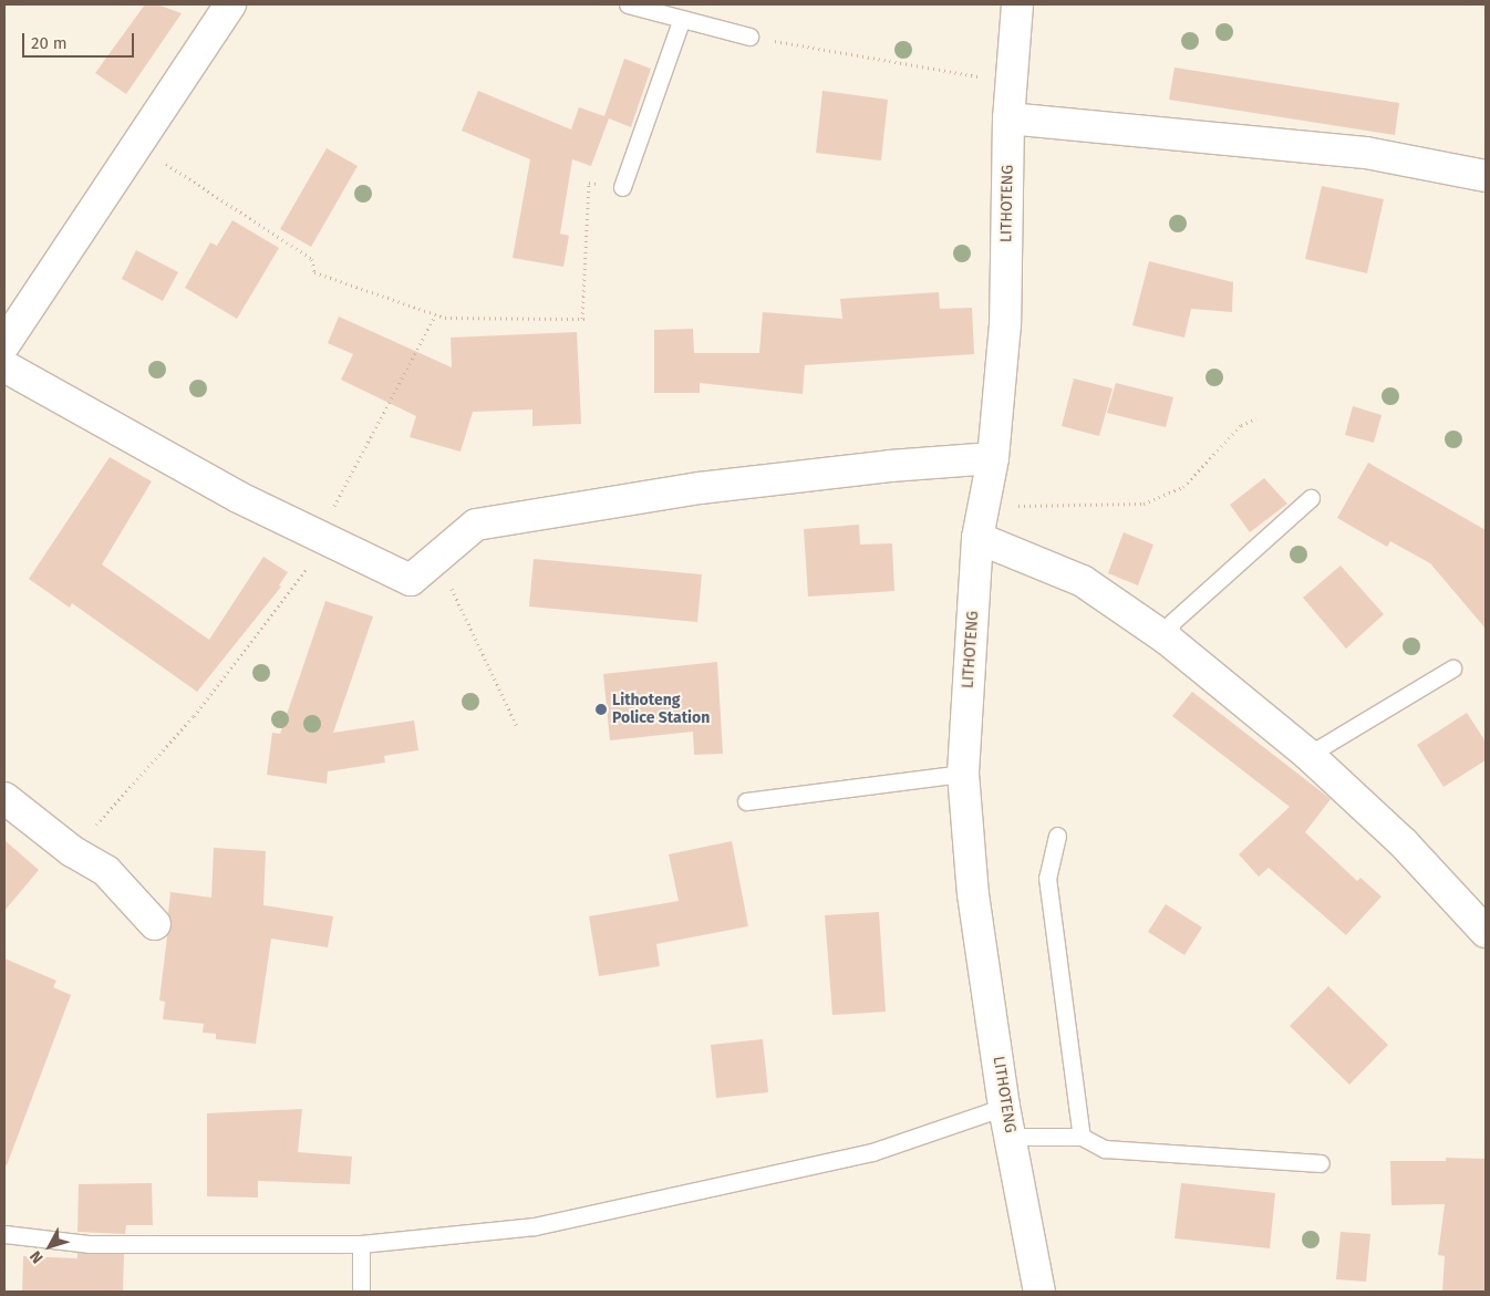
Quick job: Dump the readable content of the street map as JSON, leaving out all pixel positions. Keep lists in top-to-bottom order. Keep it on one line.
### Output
{"streets":{"street":["LITHOTENG"]},"places":["Lithoteng Police Station"],"scale_bar":"20 m","north":"bottom left"}
